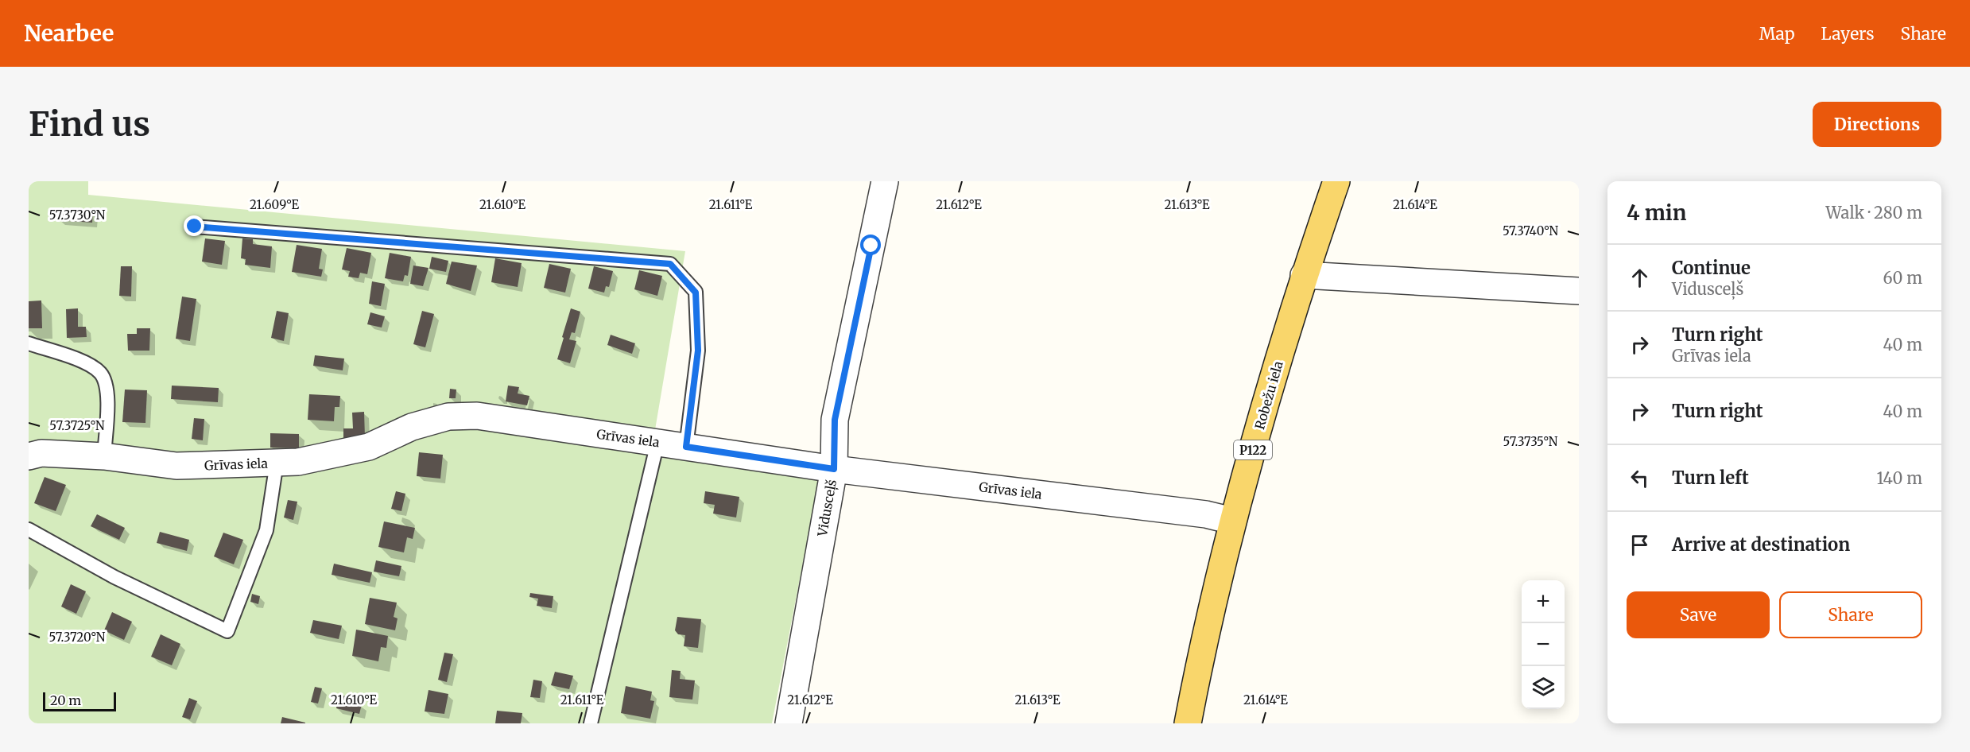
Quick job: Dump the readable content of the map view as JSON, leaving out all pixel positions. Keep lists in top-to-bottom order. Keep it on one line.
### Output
{"streets":{"main road":["Robežu iela","P122"],"street":["Grīvas iela","Vidusceļš"]},"crossings":[["Robežu iela","Grīvas iela"],["Grīvas iela","Vidusceļš"]],"scale_bar":"20 m","page":{"header":"Nearbee","nav":["Map","Layers","Share"],"buttons":["Directions",["Save","Share"]],"title":"Find us","heading":["4 min","Walk · 280 m"],"list":[["Continue","Vidusceļš","60 m"],["Turn right","Grīvas iela","40 m"],["Turn right","40 m"],["Turn left","140 m"],"Arrive at destination"],"map_buttons":["+","−"],"scale":"20 m"},"coordinates":["21.609°E","21.610°E","21.611°E","21.612°E","21.613°E","21.614°E","57.3730°N","57.3740°N","57.3725°N","57.3735°N","57.3720°N"]}
